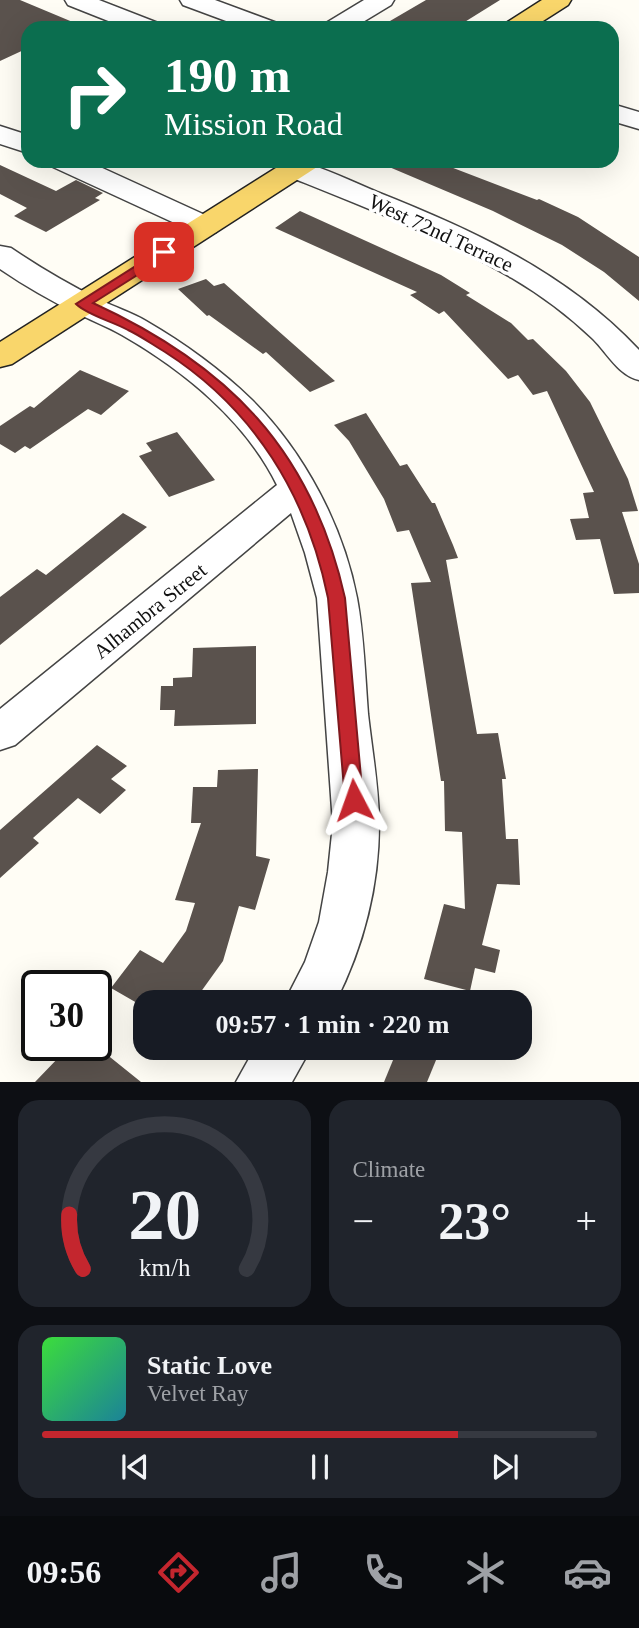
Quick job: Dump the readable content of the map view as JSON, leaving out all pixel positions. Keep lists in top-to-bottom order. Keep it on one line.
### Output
{"streets":{"street":["West 72nd Terrace","Alhambra Street"]},"page":{"turn":["190 m","Mission Road"],"limit":"30","trip":"09:57 · 1 min · 220 m","tile":"Climate","heat":["−","23°","+"],"song":["Static Love","Velvet Ray"],"tabs":"09:56","gauge":["20","km/h"]}}
